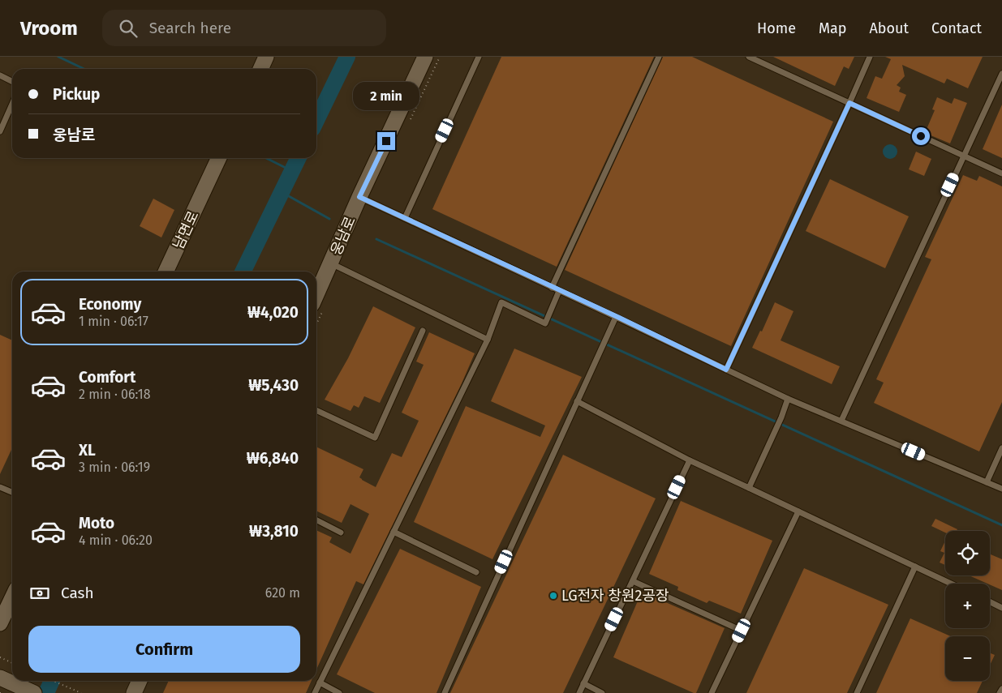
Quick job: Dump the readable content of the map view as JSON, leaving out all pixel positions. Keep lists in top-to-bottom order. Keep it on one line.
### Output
{"streets":{"street":["남면로","웅남로"]},"places":["LG전자 창원2공장"],"page":{"header":"Vroom","search":"Search here","nav":["Home","Map","About","Contact"],"banner":["Pickup","웅남로"],"bubble":"2 min","list":[{"name":"Economy","note":"1 min · 06:17","value":"₩4,020"},{"name":"Comfort","note":"2 min · 06:18","value":"₩5,430"},{"name":"XL","note":"3 min · 06:19","value":"₩6,840"},{"name":"Moto","note":"4 min · 06:20","value":"₩3,810"}],"map_buttons":["+","−"],"pay":["Cash","620 m"],"buttons":"Confirm"}}
